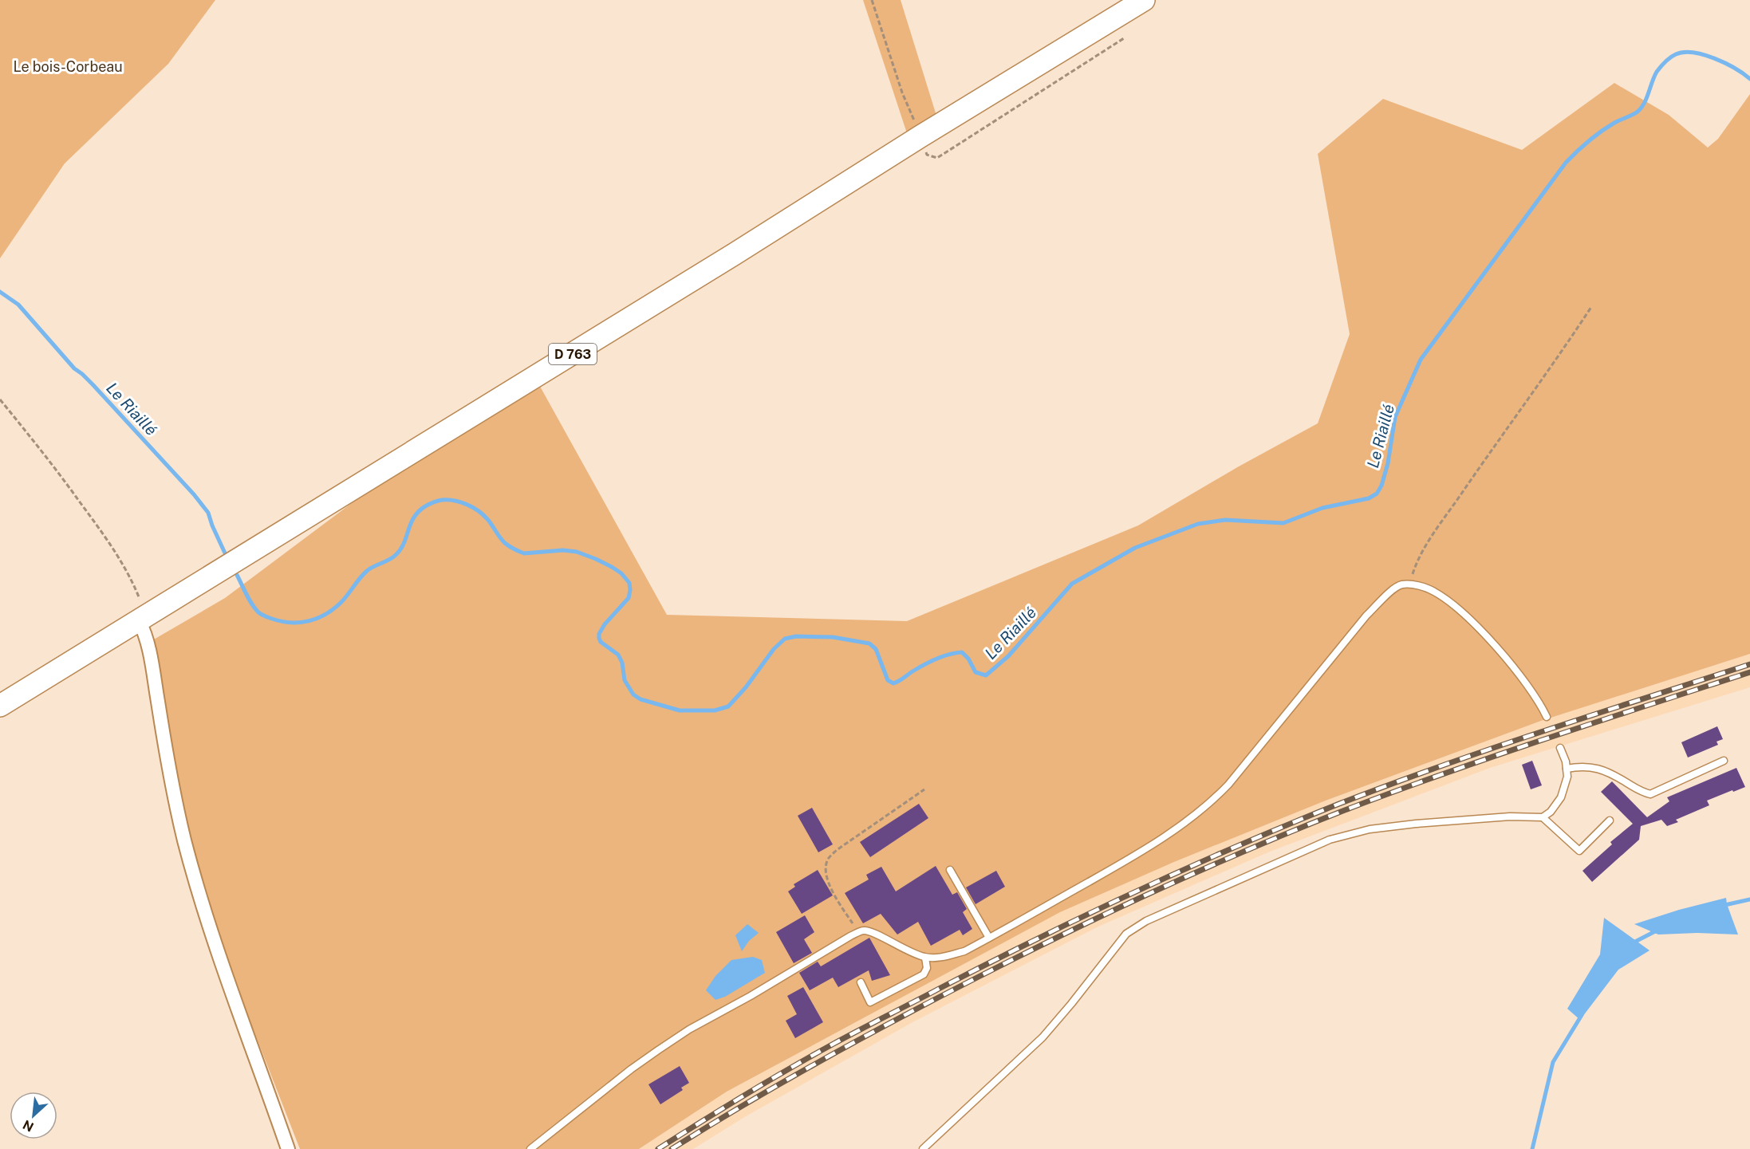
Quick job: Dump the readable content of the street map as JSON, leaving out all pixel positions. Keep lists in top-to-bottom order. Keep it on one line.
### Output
{"streets":{"main road":["D 763"]},"water":["Le Riaillé"],"parks":["Le bois-Corbeau"],"north":"bottom left"}
